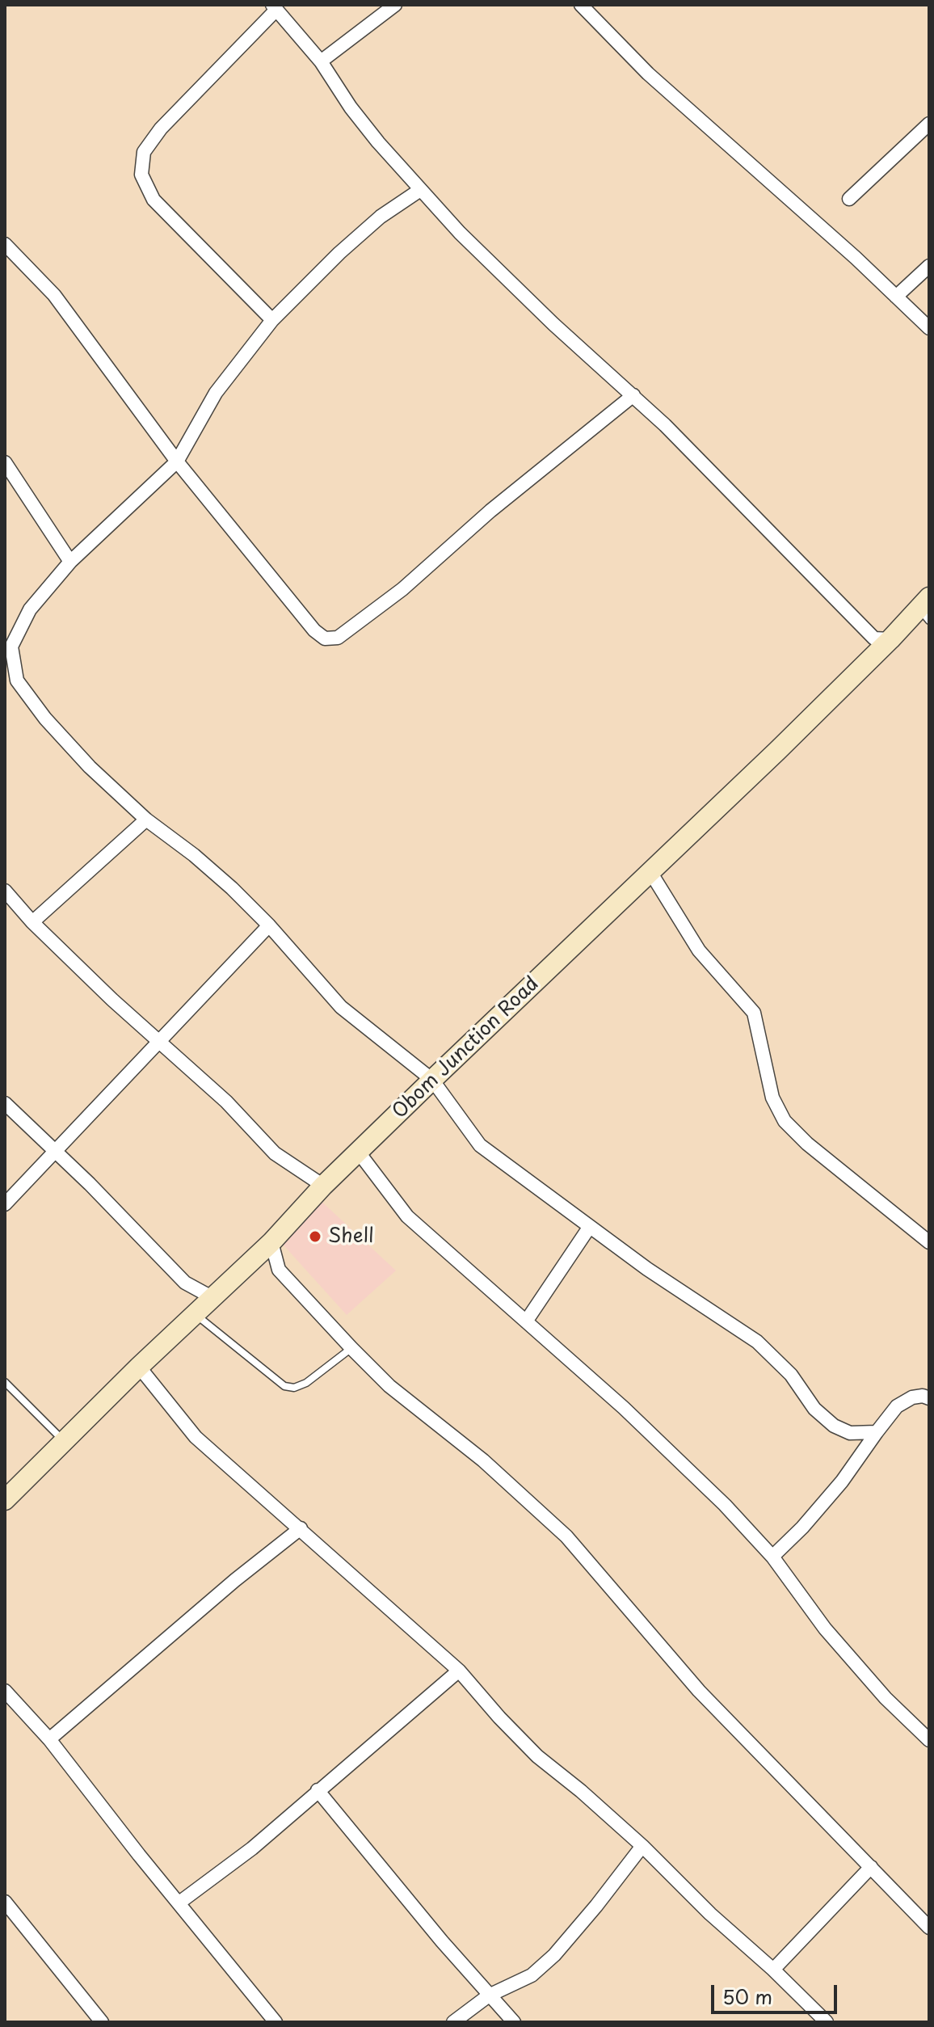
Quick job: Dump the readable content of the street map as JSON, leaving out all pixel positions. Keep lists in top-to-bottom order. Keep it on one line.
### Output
{"streets":{"main road":["Obom Junction Road"]},"places":["Shell"],"scale_bar":"50 m"}
